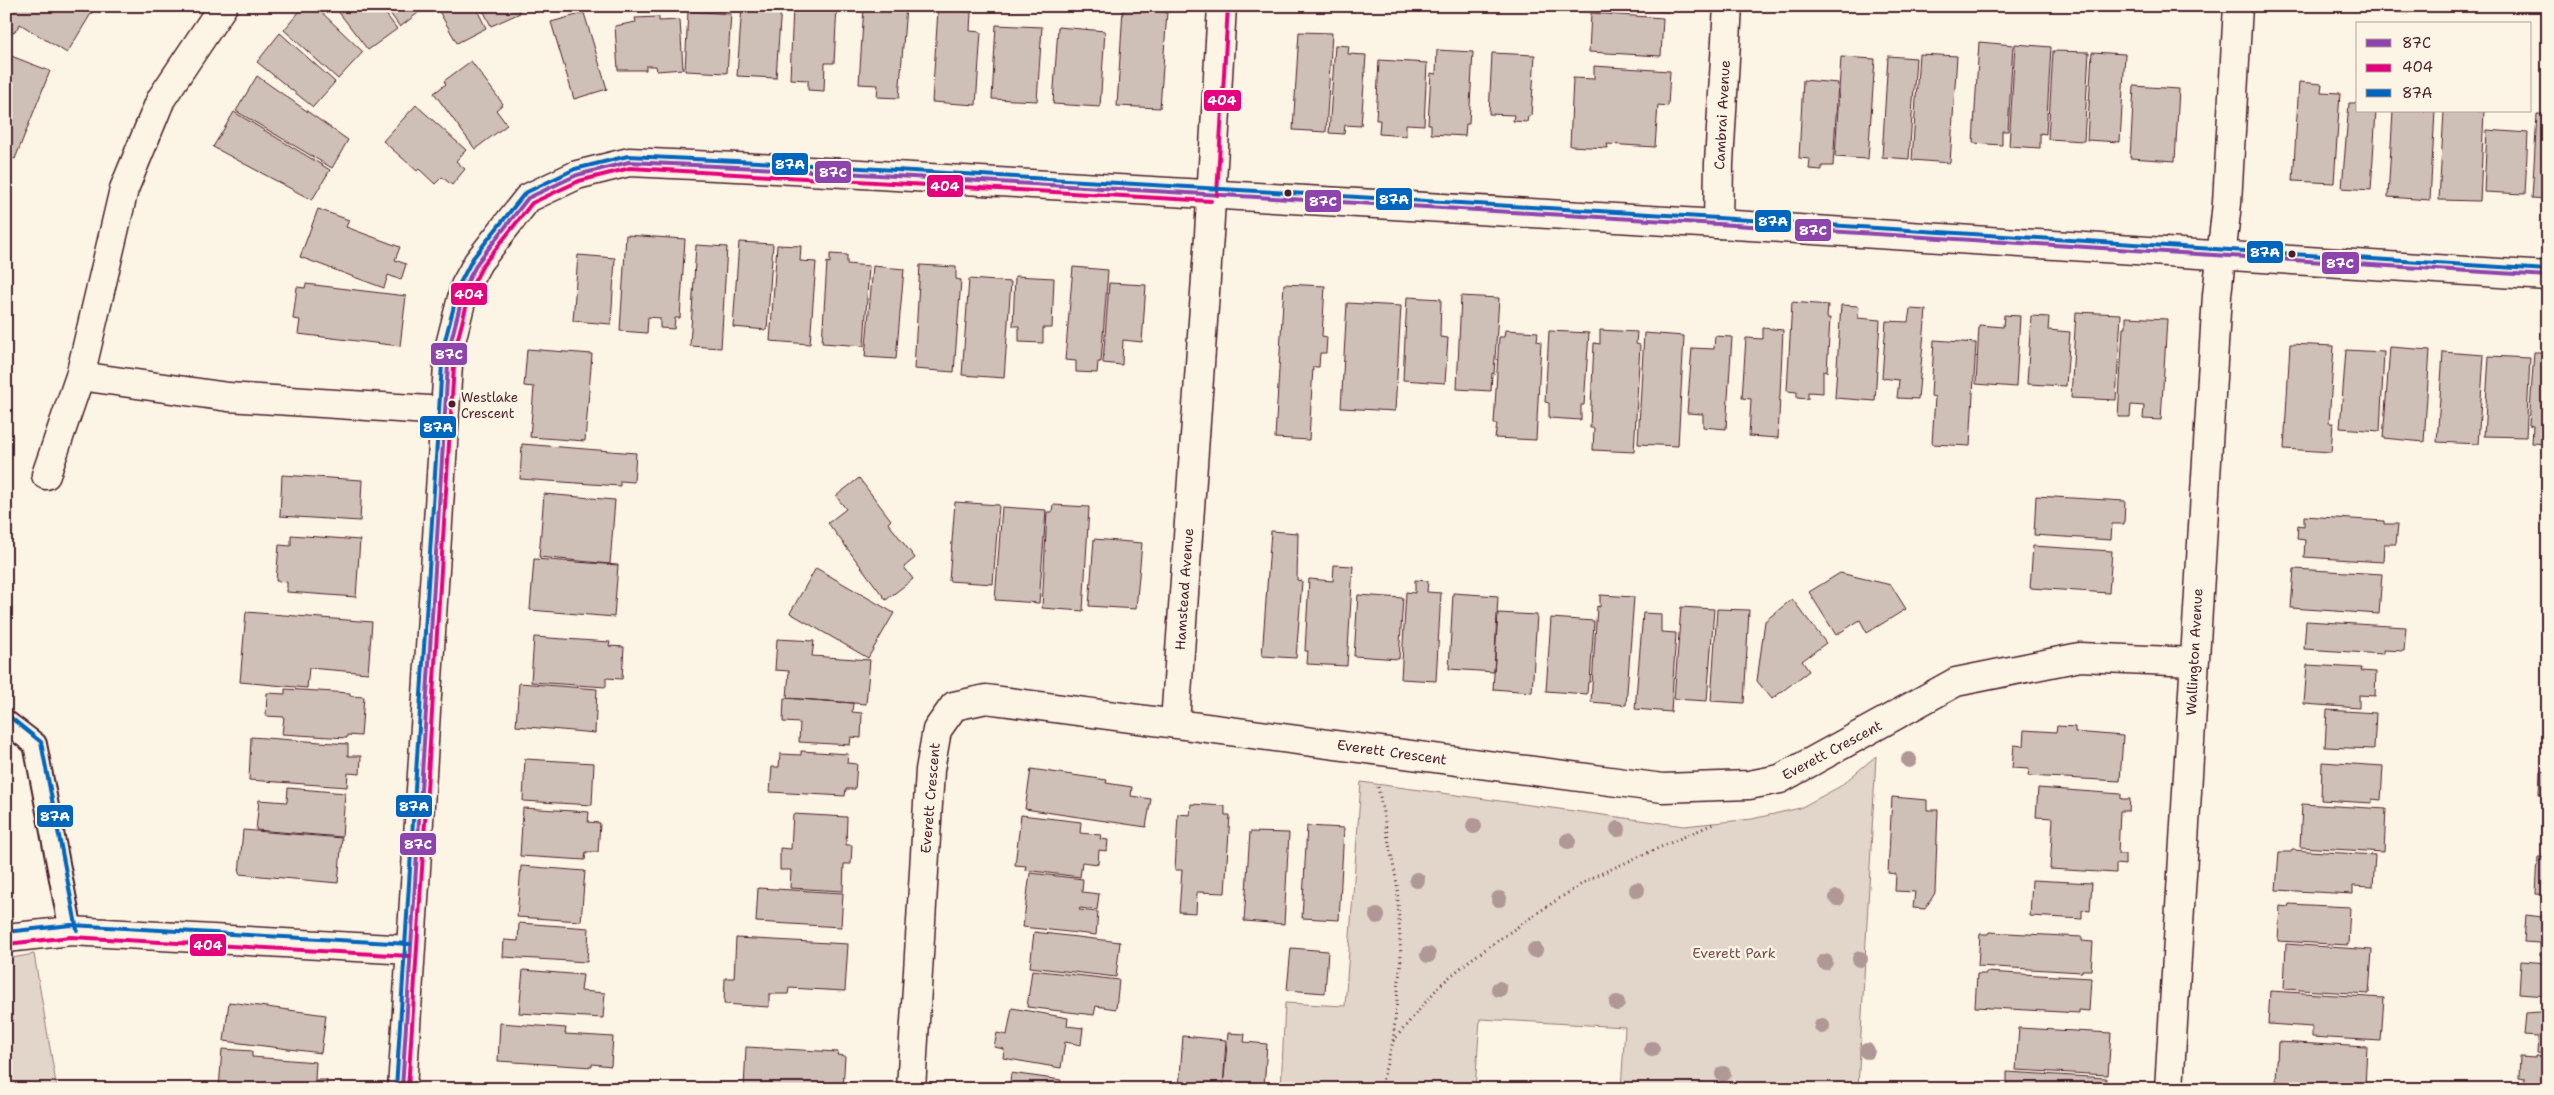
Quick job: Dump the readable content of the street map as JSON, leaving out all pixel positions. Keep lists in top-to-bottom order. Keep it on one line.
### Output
{"streets":{"street":["Cambrai Avenue","Hamstead Avenue","Wallington Avenue","Everett Crescent"]},"crossings":[["Hamstead Avenue","Everett Crescent"],["Wallington Avenue","Everett Crescent"]],"parks":["Everett Park"],"places":["Westlake Crescent"],"lines":["transit line 404","transit line 87A","transit line 87C"],"legend":["87C","404","87A"]}
